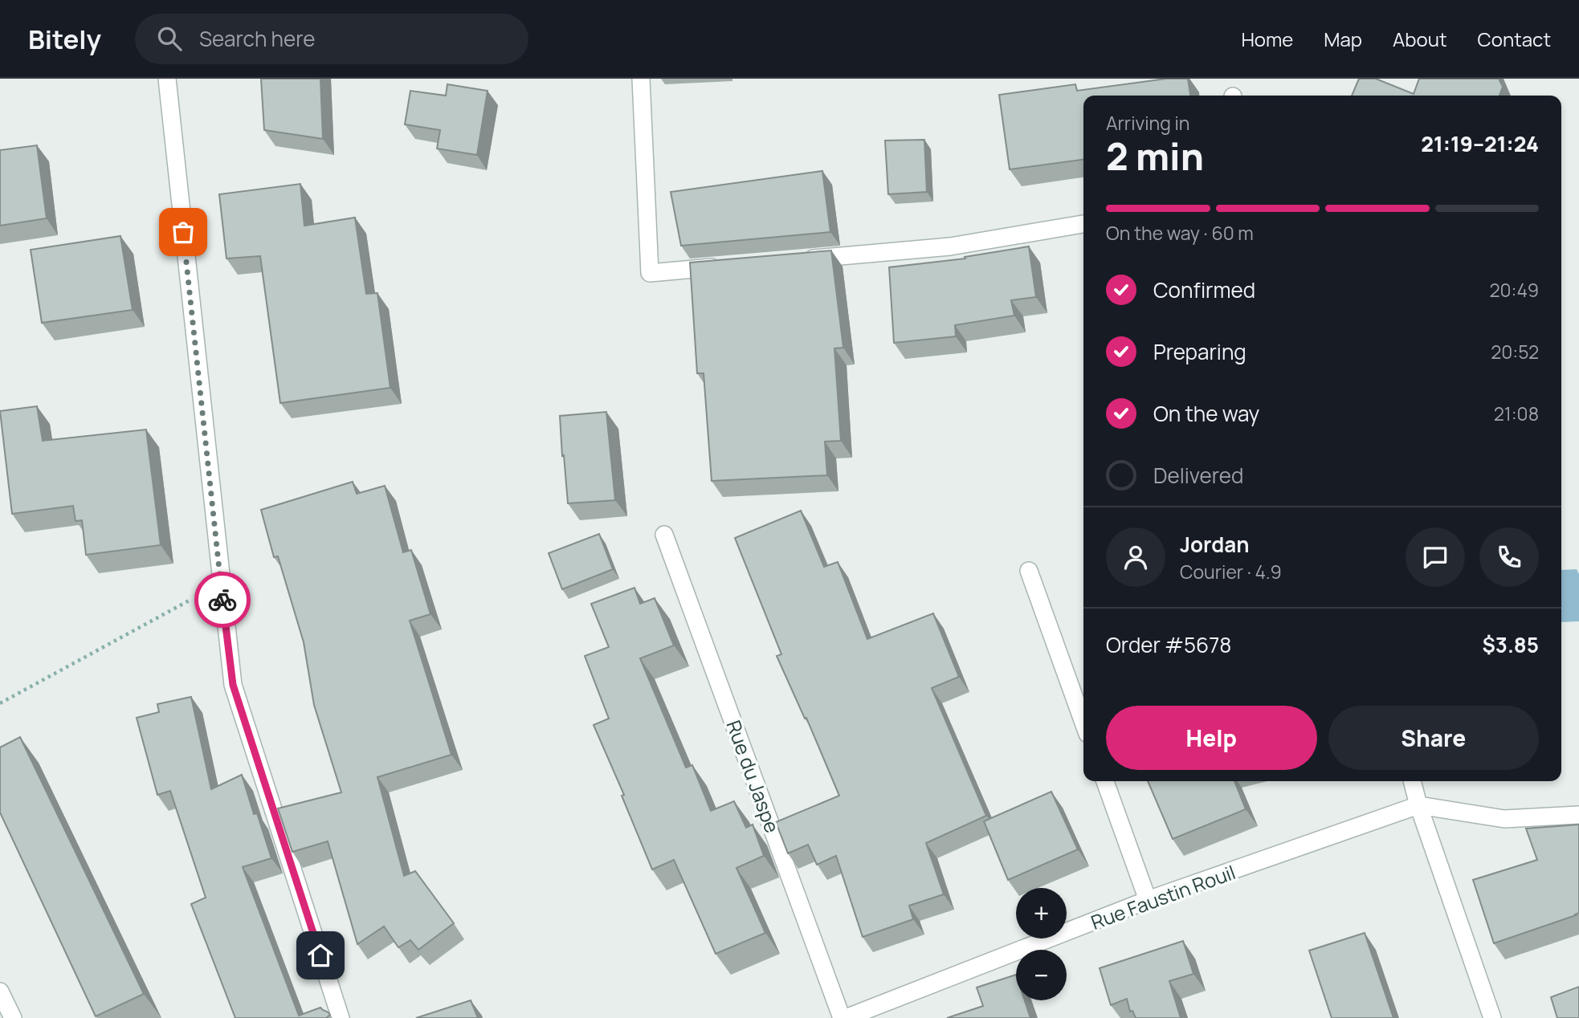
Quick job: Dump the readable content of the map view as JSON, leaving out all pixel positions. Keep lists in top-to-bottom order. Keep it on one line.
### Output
{"streets":{"street":["Rue du Jaspe","Rue Faustin Rouil"]},"crossings":[["Rue du Jaspe","Rue Faustin Rouil"]],"page":{"header":"Bitely","search":"Search here","nav":["Home","Map","About","Contact"],"heading":["2 min","Arriving in","21:19–21:24"],"panel":["Jordan","Courier · 4.9","Order #5678","$3.85"],"bar":"On the way · 60 m","list":[["Confirmed","20:49"],["Preparing","20:52"],["On the way","21:08"],"Delivered"],"buttons":["Help","Share"],"map_buttons":["+","−"]}}
